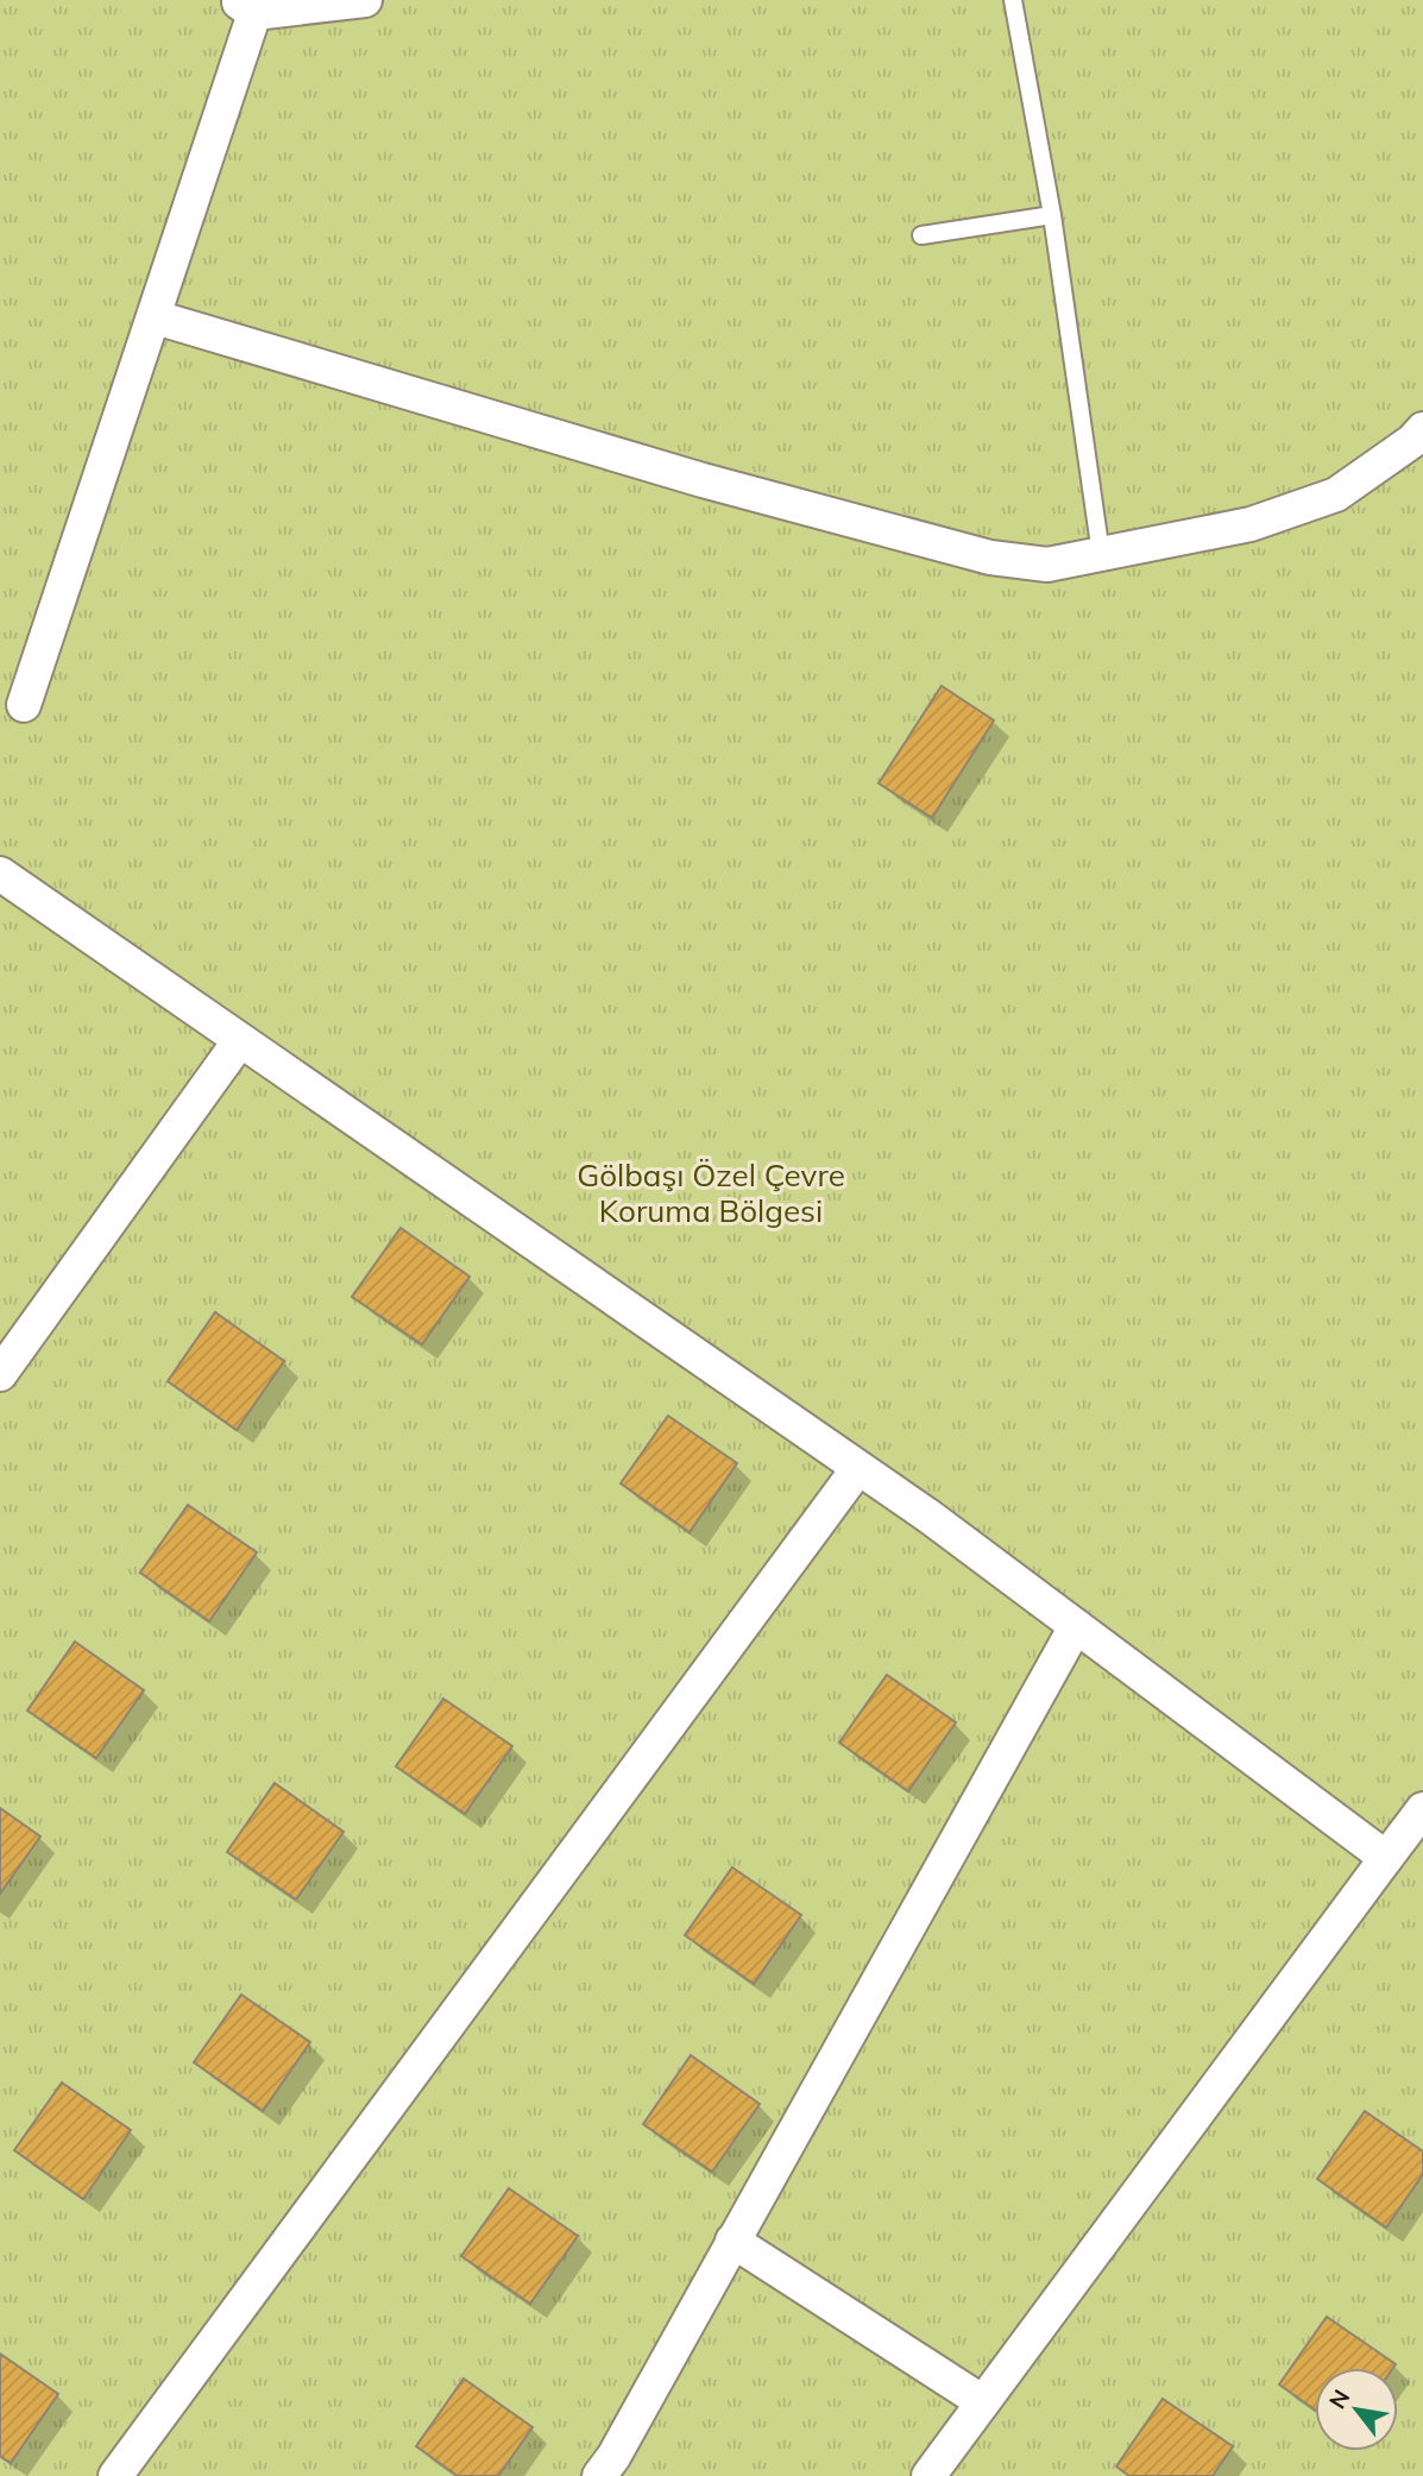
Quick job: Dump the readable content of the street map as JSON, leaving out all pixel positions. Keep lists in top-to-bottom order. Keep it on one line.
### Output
{"parks":["Gölbaşı Özel Çevre Koruma Bölgesi"],"north":"top left"}
